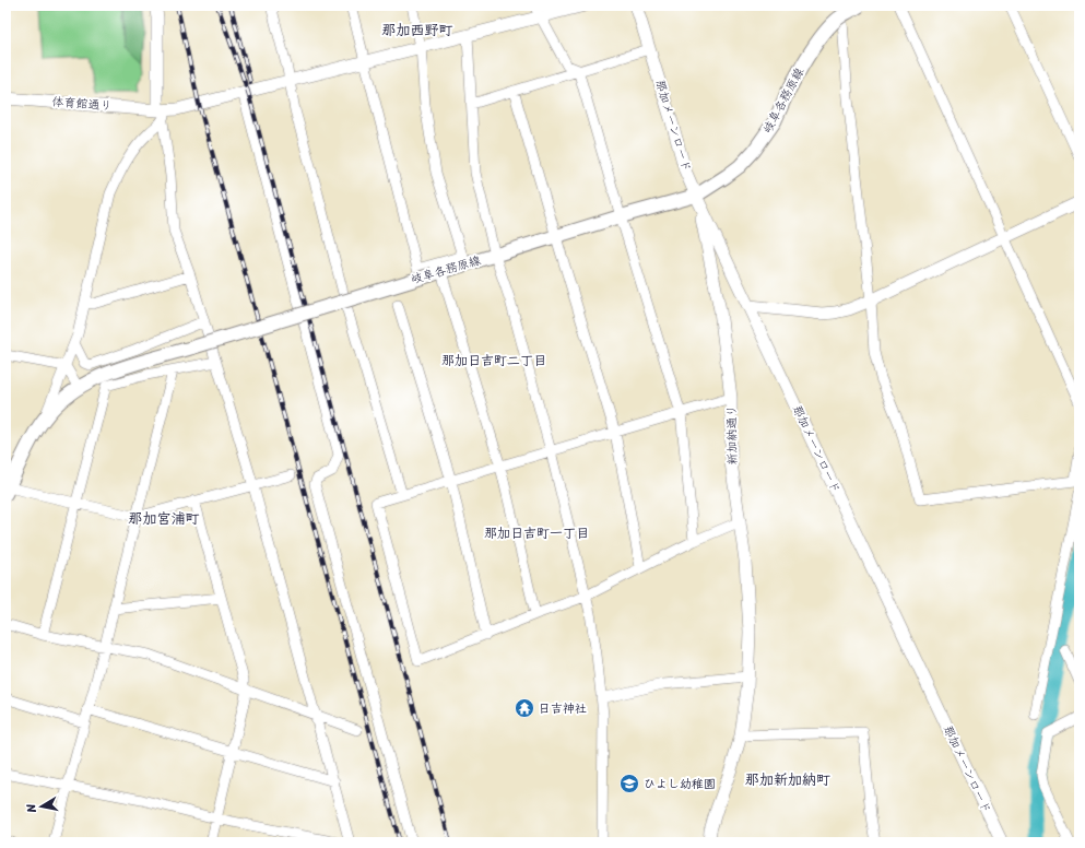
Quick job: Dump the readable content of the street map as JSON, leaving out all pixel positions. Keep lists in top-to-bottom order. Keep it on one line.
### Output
{"streets":{"main road":["岐阜各務原線"],"street":["体育館通り","那加メーンロード","新加納通り"]},"crossings":[["岐阜各務原線","那加メーンロード"],["岐阜各務原線","新加納通り"],["那加メーンロード","新加納通り"]],"districts":["那加西野町","那加日吉町二丁目","那加宮浦町","那加日吉町一丁目","那加新加納町"],"places":{"temple":["日吉神社"],"school or university":["ひよし幼稚園"]},"north":"left"}
